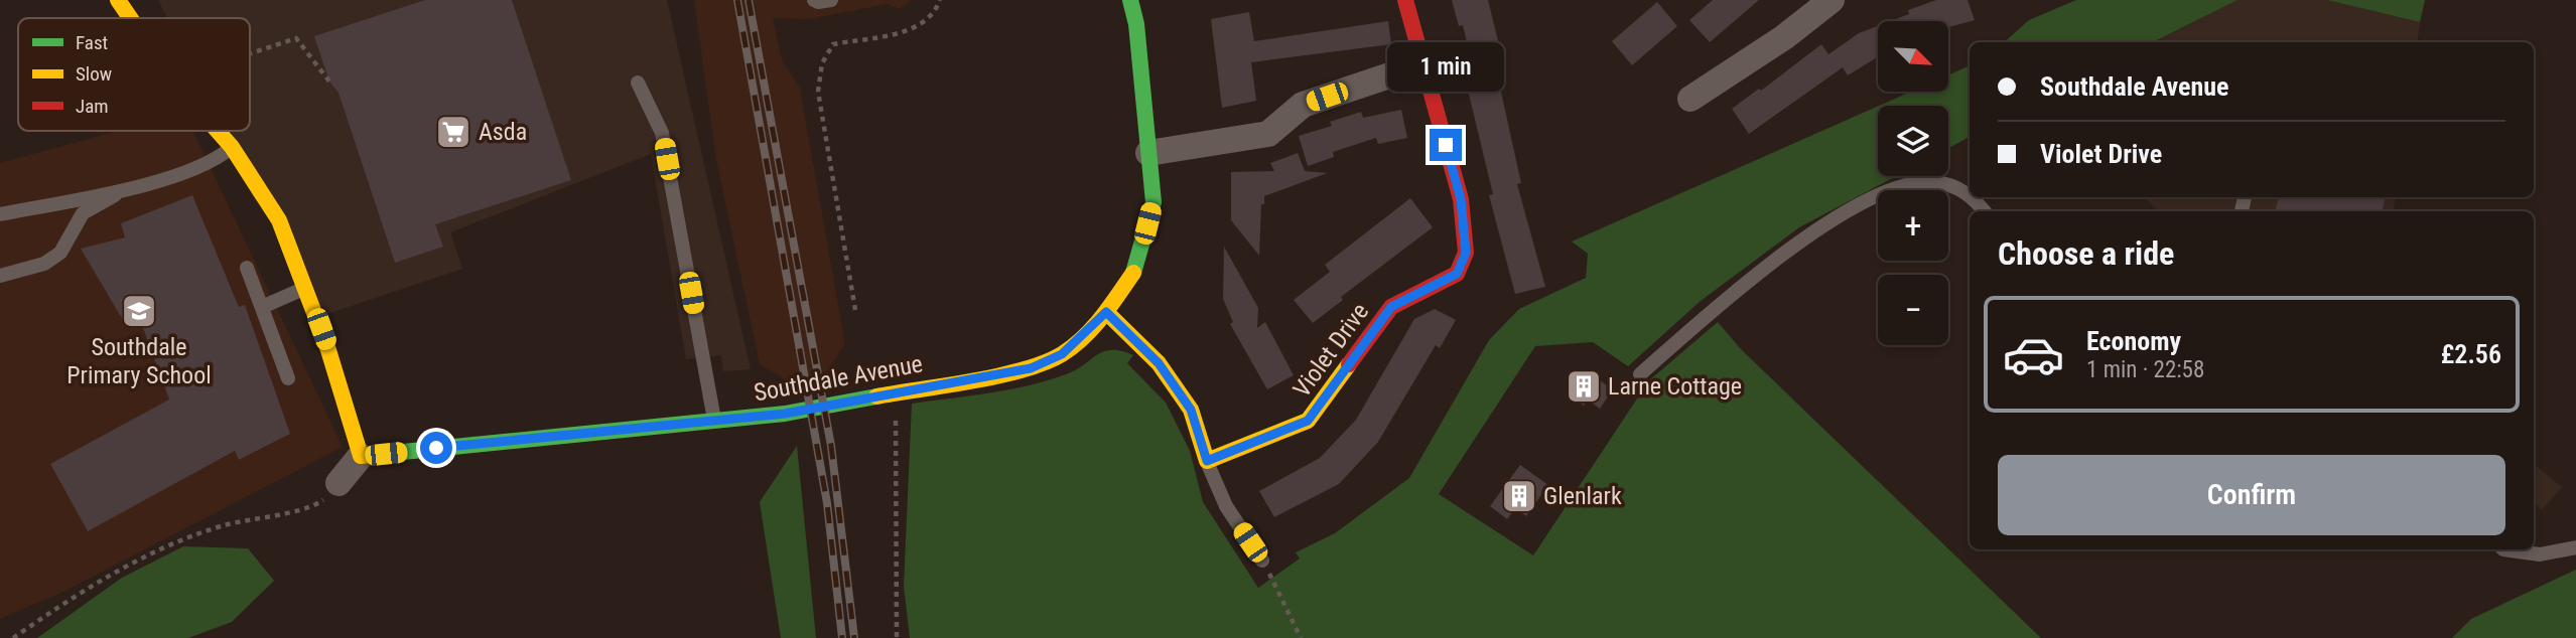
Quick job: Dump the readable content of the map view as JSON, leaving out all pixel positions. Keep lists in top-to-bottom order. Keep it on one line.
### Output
{"streets":{"street":["Violet Drive","Southdale Avenue"]},"places":{"supermarket":["Asda"],"school or university":["Southdale Primary School"],"building":["Larne Cottage","Glenlark"]},"legend":["Fast","Slow","Jam"],"north":"bottom right","page":{"map_buttons":["+","−"],"bubble":"1 min","banner":["Southdale Avenue","Violet Drive"],"heading":"Choose a ride","list":[{"name":"Economy","note":"1 min · 22:58","value":"£2.56"}],"buttons":"Confirm"}}
